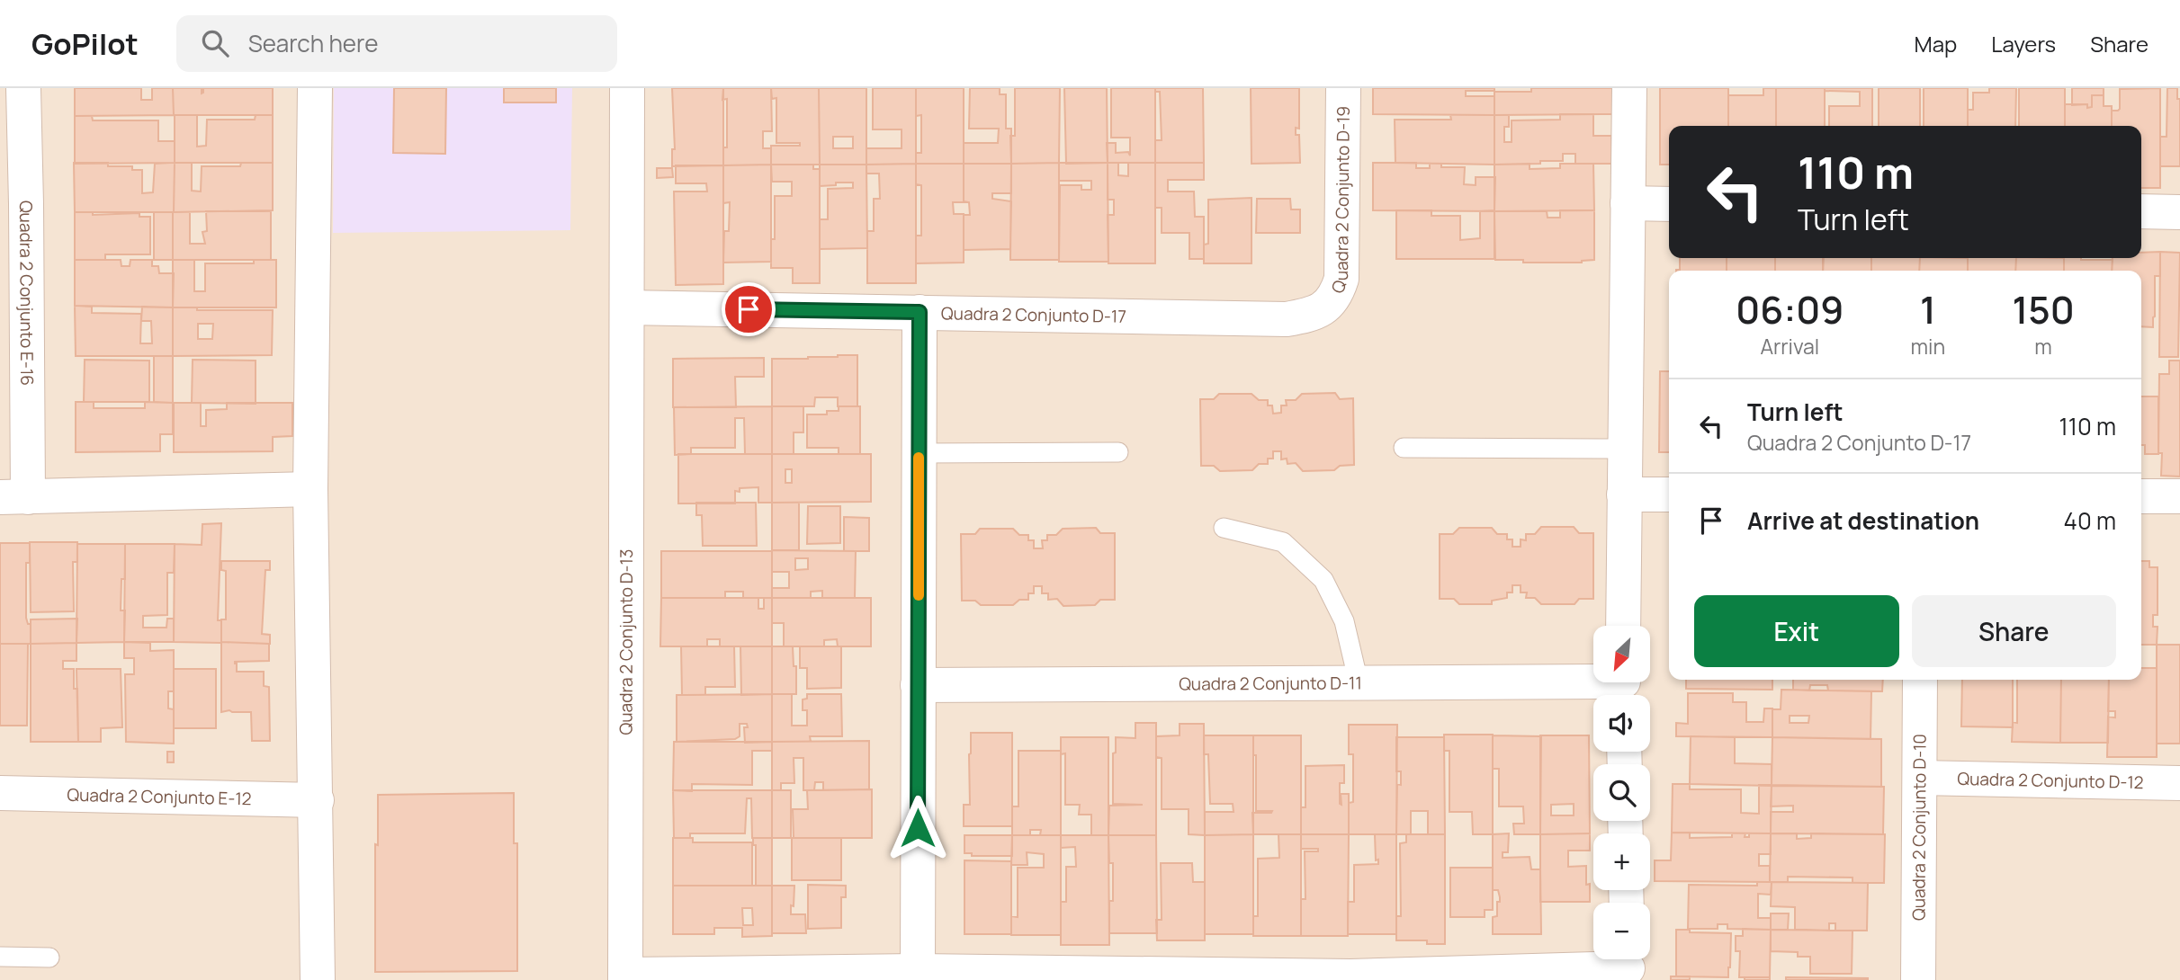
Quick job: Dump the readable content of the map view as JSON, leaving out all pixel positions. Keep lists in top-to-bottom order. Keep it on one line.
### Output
{"streets":{"street":["Quadra 2 Conjunto D-19","Quadra 2 Conjunto E-16","Quadra 2 Conjunto D-17","Quadra 2 Conjunto D-13","Quadra 2 Conjunto D-11","Quadra 2 Conjunto D-12","Quadra 2 Conjunto E-12","Quadra 2 Conjunto D-10"]},"crossings":[["Quadra 2 Conjunto D-19","Quadra 2 Conjunto D-17"],["Quadra 2 Conjunto D-17","Quadra 2 Conjunto D-13"],["Quadra 2 Conjunto D-12","Quadra 2 Conjunto D-10"]],"north":"bottom left","page":{"header":"GoPilot","search":"Search here","nav":["Map","Layers","Share"],"turn":["110 m","Turn left"],"eta":["06:09","Arrival","1","min","150","m"],"list":[{"name":"Turn left","note":"Quadra 2 Conjunto D-17","value":"110 m"},{"name":"Arrive at destination","value":"40 m"}],"buttons":["Exit","Share"],"map_buttons":["+","−"]}}
